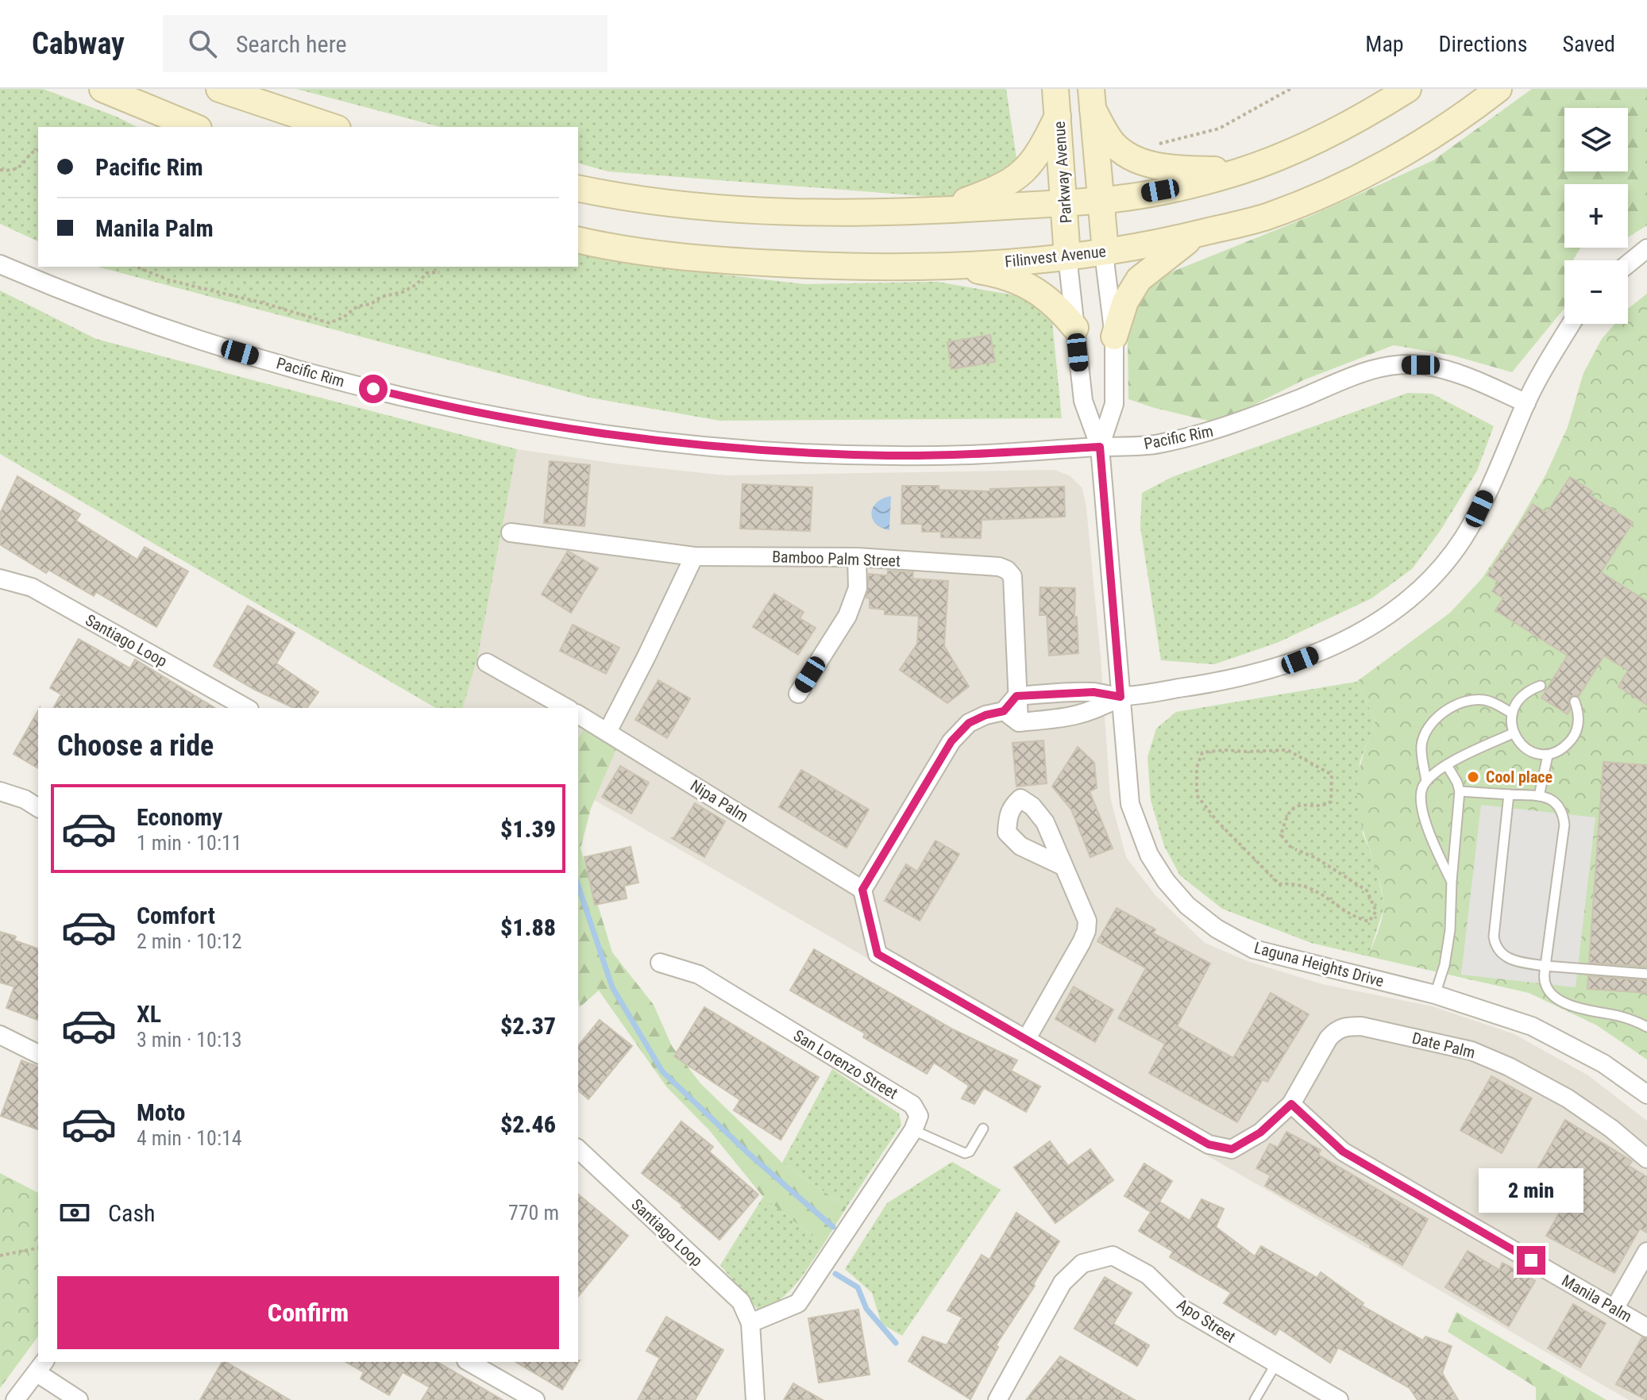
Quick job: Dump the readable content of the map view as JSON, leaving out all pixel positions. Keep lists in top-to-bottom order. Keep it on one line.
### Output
{"streets":{"main road":["Parkway Avenue","Filinvest Avenue"],"street":["Pacific Rim","Bamboo Palm Street","Santiago Loop","Nipa Palm","Laguna Heights Drive","Date Palm","San Lorenzo Street","Manila Palm","Apo Street"]},"crossings":[["Parkway Avenue","Filinvest Avenue"],["Parkway Avenue","Laguna Heights Drive"],["Filinvest Avenue","Laguna Heights Drive"],["Pacific Rim","Laguna Heights Drive"],["Nipa Palm","Date Palm"],["Date Palm","Manila Palm"]],"places":["Cool place"],"page":{"header":"Cabway","search":"Search here","nav":["Map","Directions","Saved"],"map_buttons":["+","−"],"banner":["Pacific Rim","Manila Palm"],"heading":"Choose a ride","list":[{"name":"Economy","note":"1 min · 10:11","value":"$1.39"},{"name":"Comfort","note":"2 min · 10:12","value":"$1.88"},{"name":"XL","note":"3 min · 10:13","value":"$2.37"},{"name":"Moto","note":"4 min · 10:14","value":"$2.46"}],"bubble":"2 min","pay":["Cash","770 m"],"buttons":"Confirm"}}
